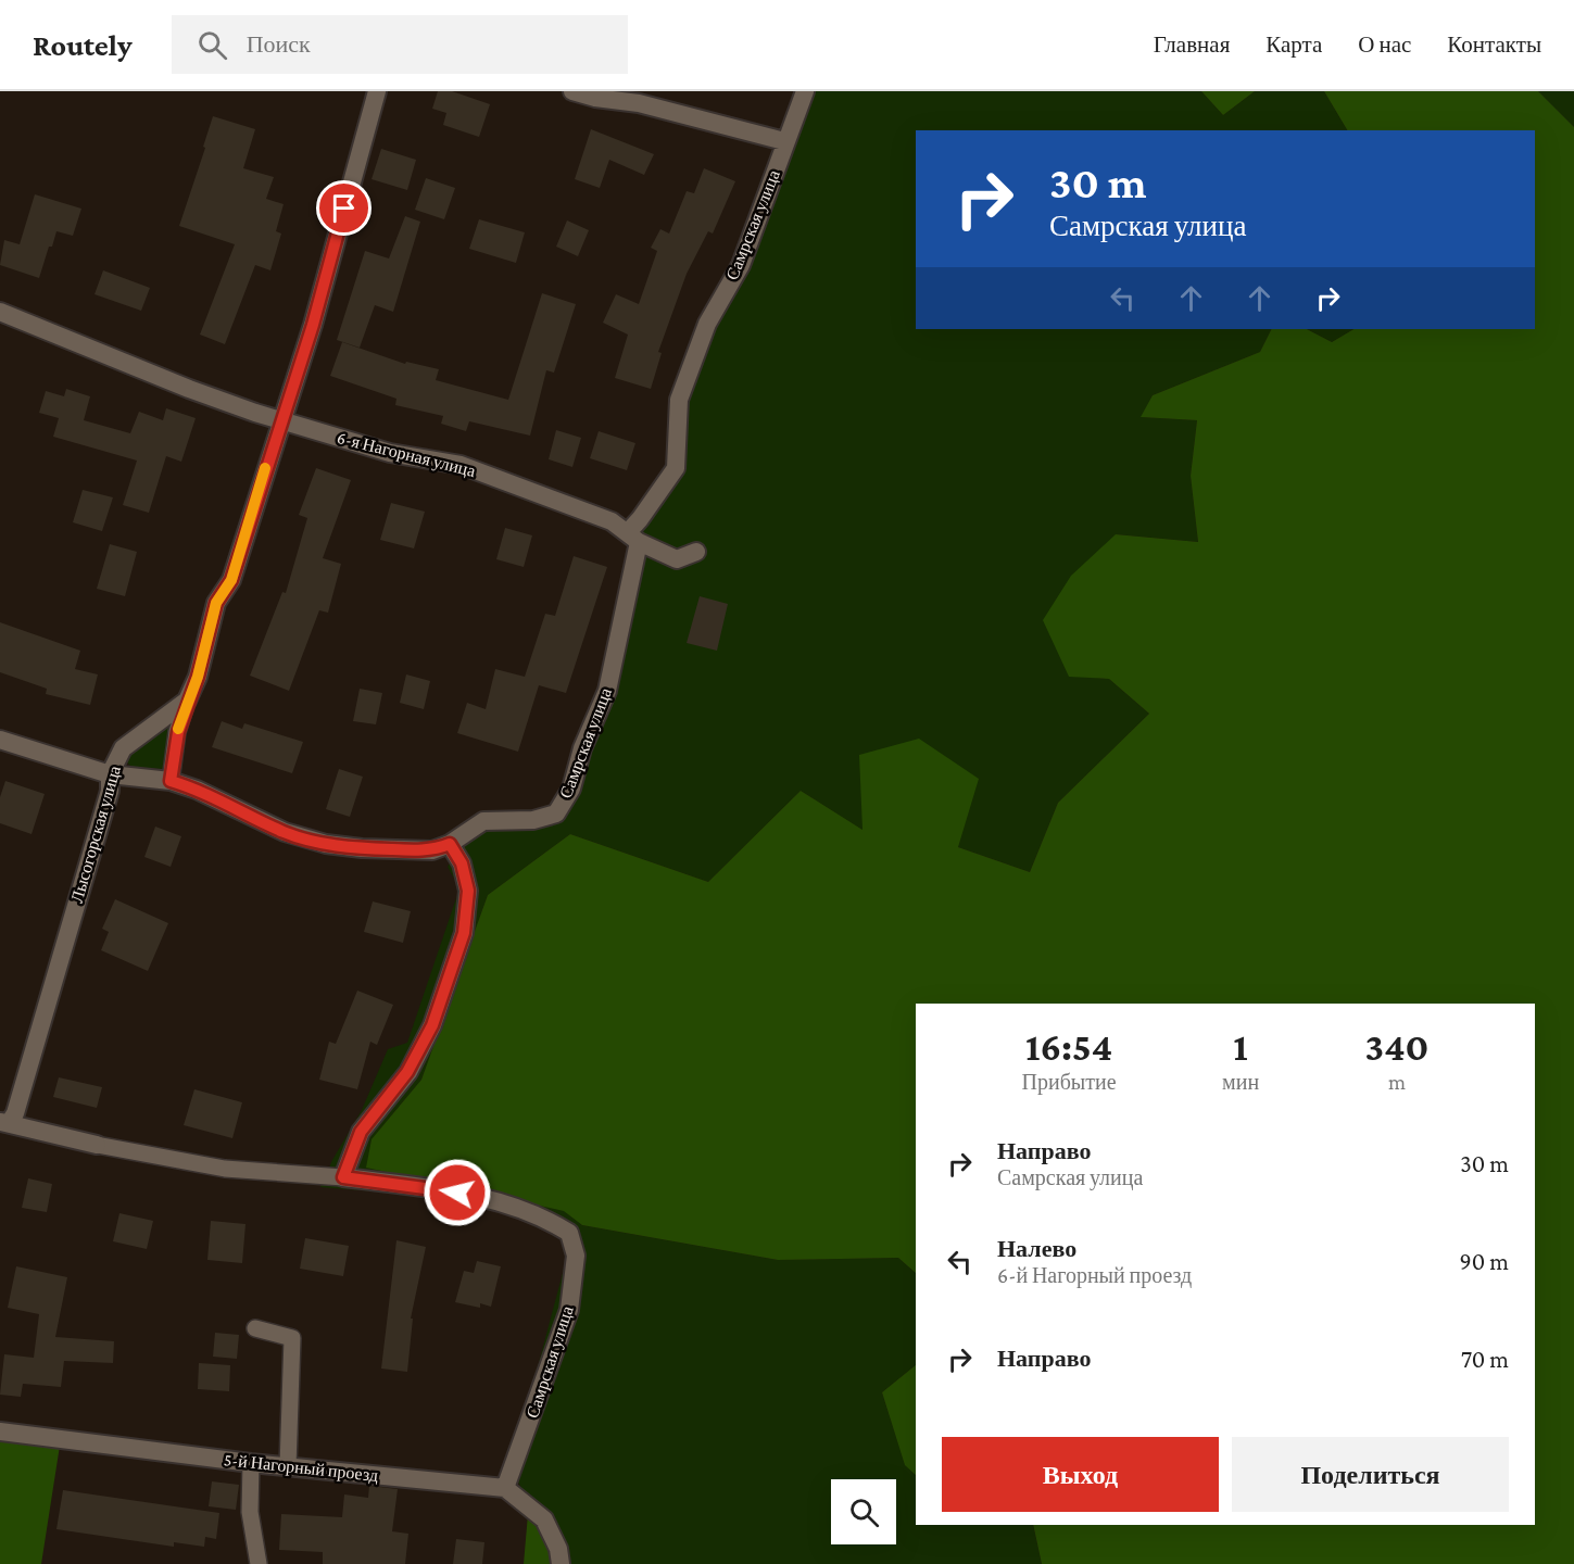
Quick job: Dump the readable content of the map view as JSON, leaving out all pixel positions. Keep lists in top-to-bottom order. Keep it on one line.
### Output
{"streets":{"street":["Самрская улица","6-я Нагорная улица","Лысогорская улица","5-й Нагорный проезд"]},"crossings":[["Самрская улица","6-я Нагорная улица"],["Самрская улица","5-й Нагорный проезд"]],"page":{"header":"Routely","search":"Поиск","nav":["Главная","Карта","О нас","Контакты"],"turn":["30 m","Самрская улица"],"eta":["16:54","Прибытие","1","мин","340","m"],"list":[{"name":"Направо","note":"Самрская улица","value":"30 m"},{"name":"Налево","note":"6-й Нагорный проезд","value":"90 m"},{"name":"Направо","value":"70 m"}],"buttons":["Выход","Поделиться"]}}
